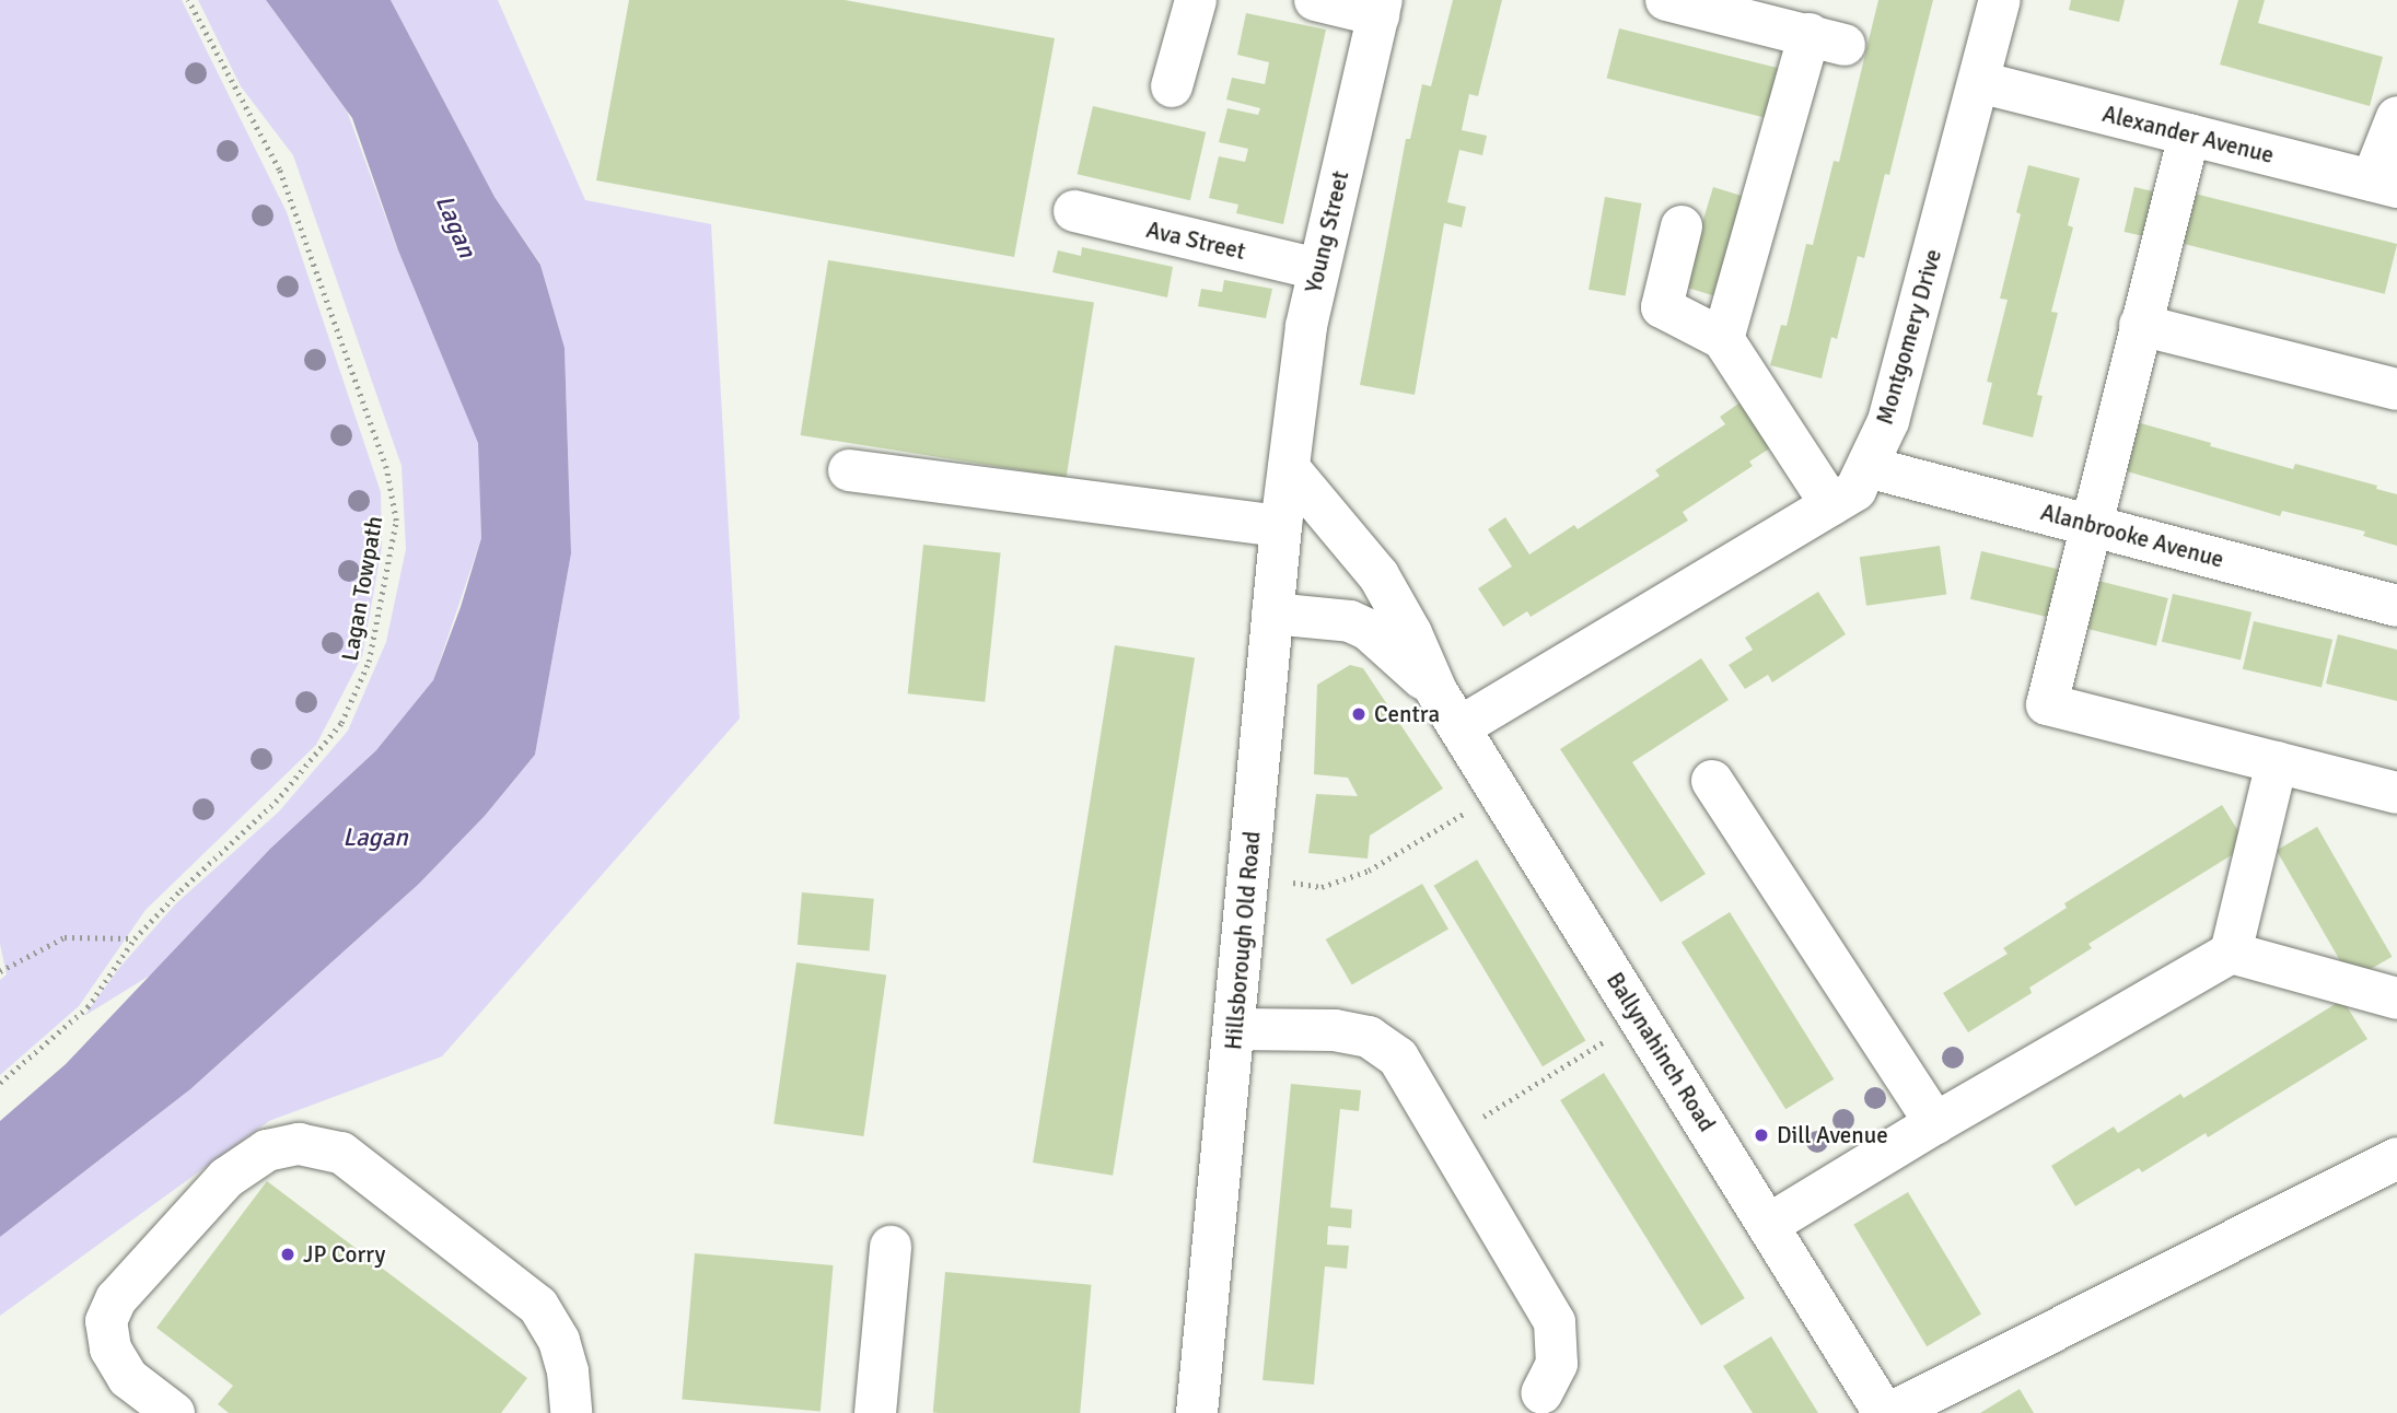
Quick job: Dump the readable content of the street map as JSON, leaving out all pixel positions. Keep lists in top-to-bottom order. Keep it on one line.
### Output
{"streets":{"street":["Alexander Avenue","Young Street","Ava Street","Montgomery Drive","Alanbrooke Avenue","Hillsborough Old Road","Ballynahinch Road"],"path":["Lagan Towpath"]},"crossings":[["Alexander Avenue","Montgomery Drive"],["Young Street","Ava Street"],["Young Street","Hillsborough Old Road"],["Young Street","Ballynahinch Road"],["Montgomery Drive","Alanbrooke Avenue"],["Montgomery Drive","Ballynahinch Road"],["Hillsborough Old Road","Ballynahinch Road"]],"water":["Lagan"],"places":["Centra","Dill Avenue","JP Corry"]}
